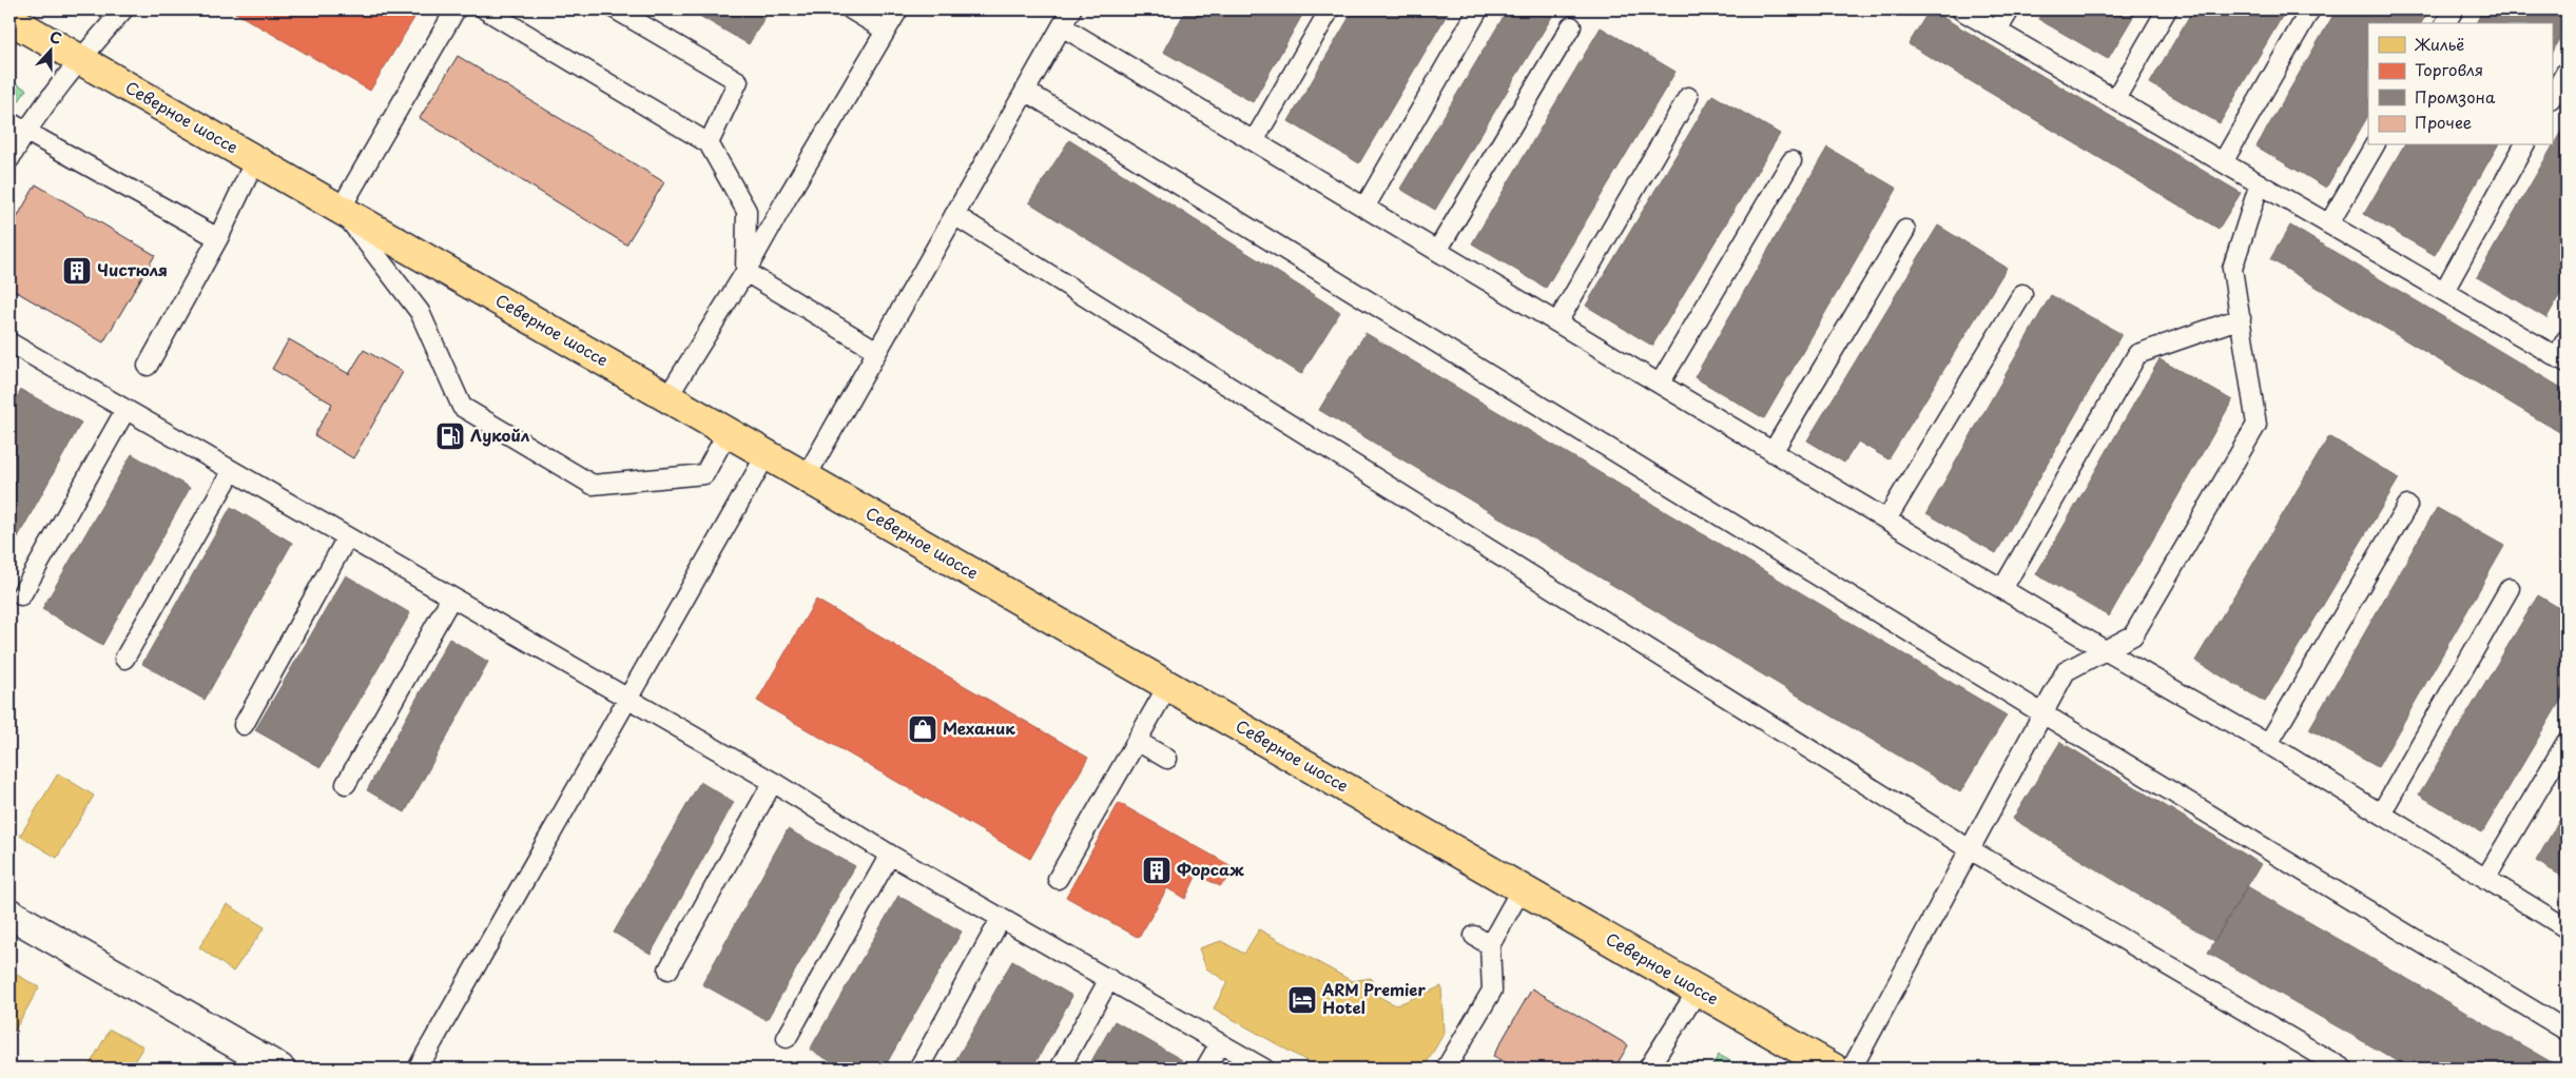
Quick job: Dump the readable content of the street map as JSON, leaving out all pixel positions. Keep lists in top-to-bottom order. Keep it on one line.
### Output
{"streets":{"main road":["Северное шоссе"]},"places":{"building":["Чистюля","Форсаж"],"fuel station":["Лукойл"],"shop":["Механик"],"hotel":["ARM Premier Hotel"]},"legend":["Жильё","Торговля","Промзона","Прочее"],"north":"top"}
